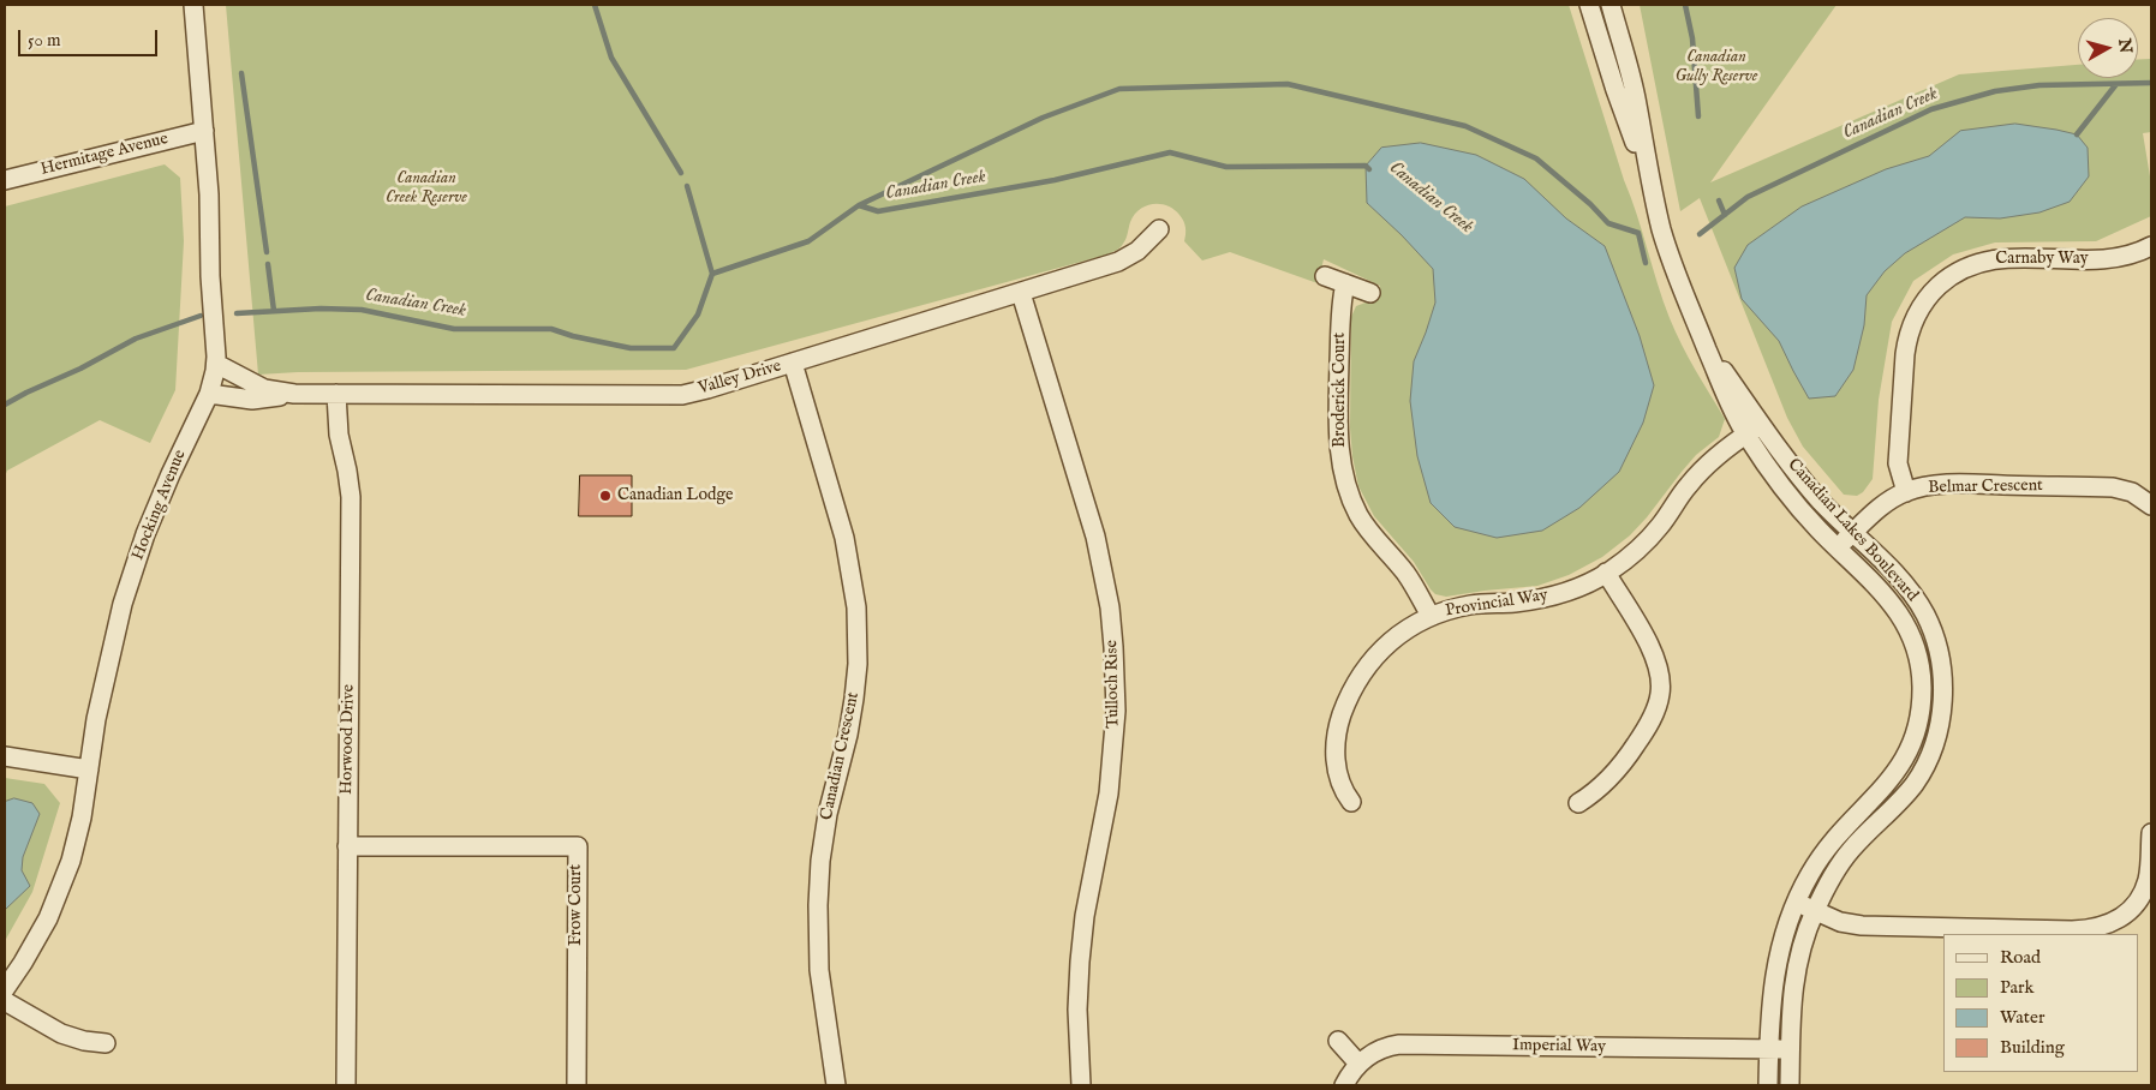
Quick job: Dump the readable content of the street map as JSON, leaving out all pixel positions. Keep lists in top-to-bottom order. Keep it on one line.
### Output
{"streets":{"street":["Hermitage Avenue","Carnaby Way","Valley Drive","Broderick Court","Belmar Crescent","Hocking Avenue","Canadian Lakes Boulevard","Provincial Way","Tulloch Rise","Horwood Drive","Canadian Crescent","Frow Court","Imperial Way"]},"crossings":[["Hermitage Avenue","Hocking Avenue"],["Carnaby Way","Belmar Crescent"],["Valley Drive","Hocking Avenue"],["Valley Drive","Tulloch Rise"],["Valley Drive","Horwood Drive"],["Valley Drive","Canadian Crescent"],["Broderick Court","Provincial Way"],["Belmar Crescent","Canadian Lakes Boulevard"],["Canadian Lakes Boulevard","Provincial Way"],["Canadian Lakes Boulevard","Imperial Way"],["Horwood Drive","Frow Court"]],"water":["Canadian Creek"],"parks":["Canadian Gully Reserve","Canadian Creek Reserve"],"places":["Canadian Lodge"],"legend":["Road","Park","Water","Building"],"scale_bar":"50 m","north":"right"}
